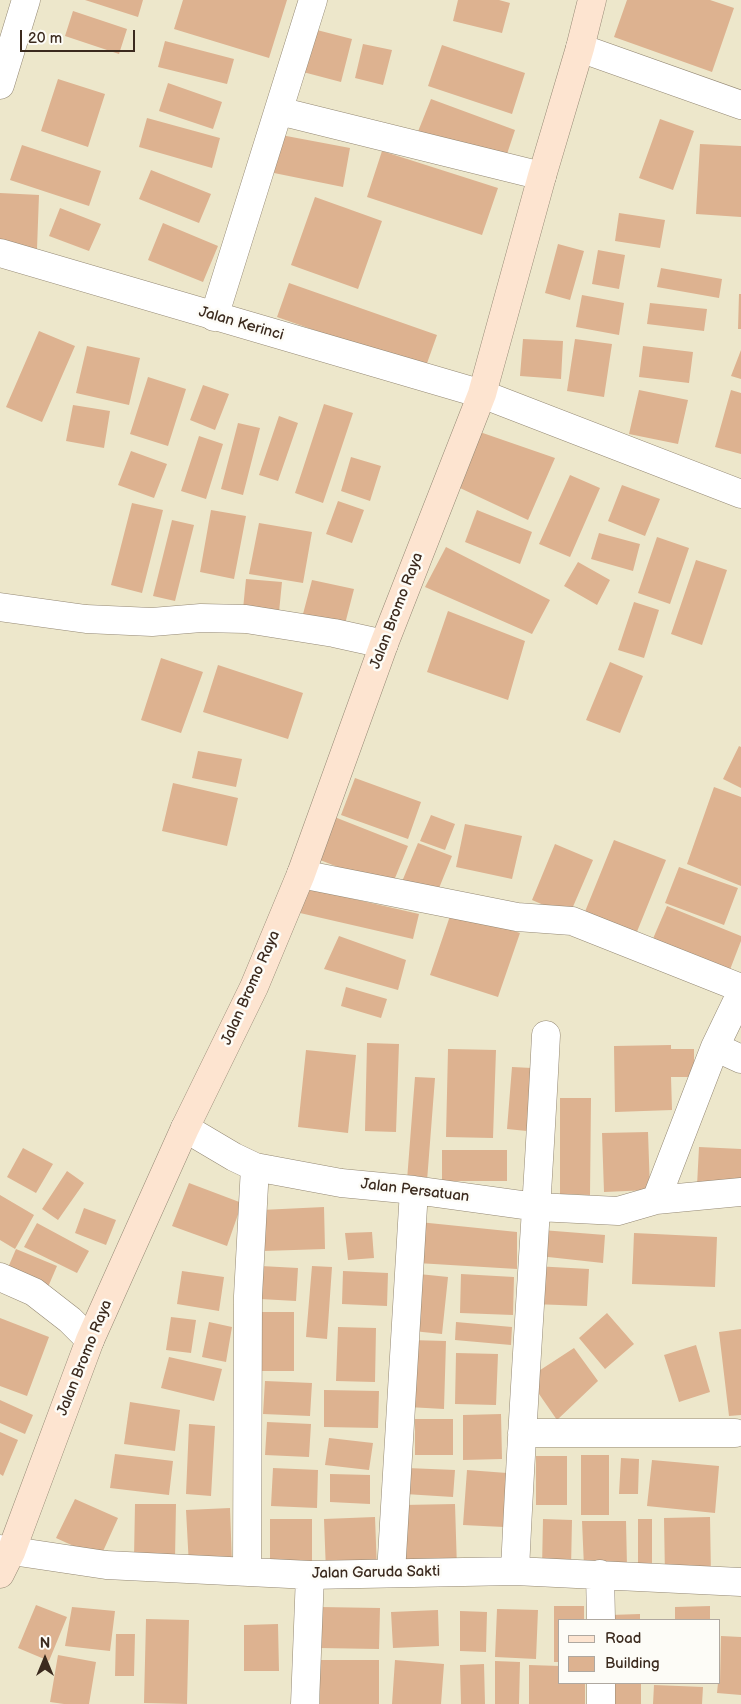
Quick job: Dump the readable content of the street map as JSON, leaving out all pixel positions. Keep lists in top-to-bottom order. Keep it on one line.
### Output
{"streets":{"main road":["Jalan Bromo Raya"],"street":["Jalan Kerinci","Jalan Persatuan","Jalan Garuda Sakti"]},"crossings":[["Jalan Kerinci","Jalan Bromo Raya"],["Jalan Bromo Raya","Jalan Persatuan"],["Jalan Bromo Raya","Jalan Garuda Sakti"]],"legend":["Road","Building"],"scale_bar":"20 m","north":"top"}
